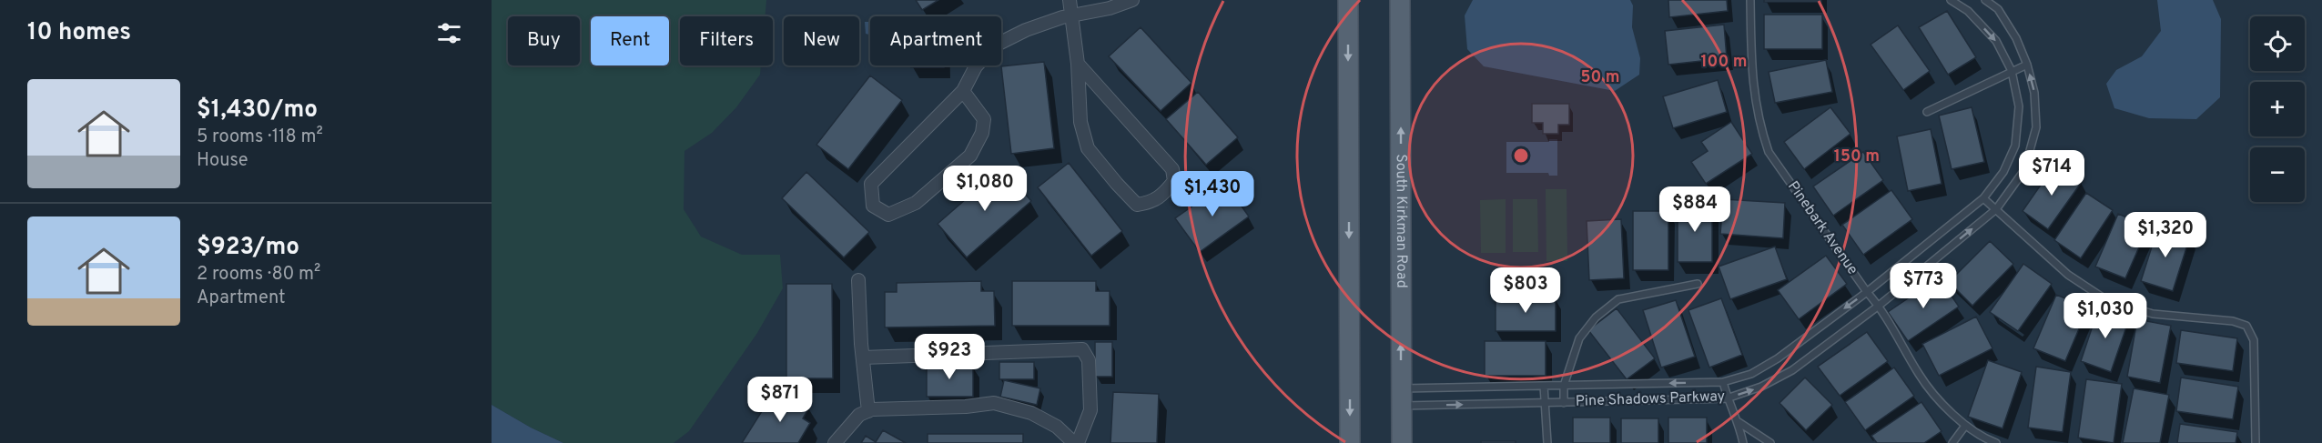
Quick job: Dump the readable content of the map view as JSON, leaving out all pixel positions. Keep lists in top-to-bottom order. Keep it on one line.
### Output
{"streets":{"main road":["South Kirkman Road"],"lane":["Pinebark Avenue","Pine Shadows Parkway"]},"crossings":[["South Kirkman Road","Pine Shadows Parkway"],["Pinebark Avenue","Pine Shadows Parkway"]],"page":{"heading":"10 homes","map_buttons":["+","−"],"chip":["Buy","Rent","Filters","New","Apartment"],"list":[{"name":"$1,430/mo","note":"5 rooms · 118 m² · House"},{"name":"$923/mo","note":"2 rooms · 80 m² · Apartment"}],"price":["$714","$1,080","$1,430","$884","$1,320","$773","$803","$1,030","$923","$871"]},"rings":["100 m","50 m","150 m"]}
